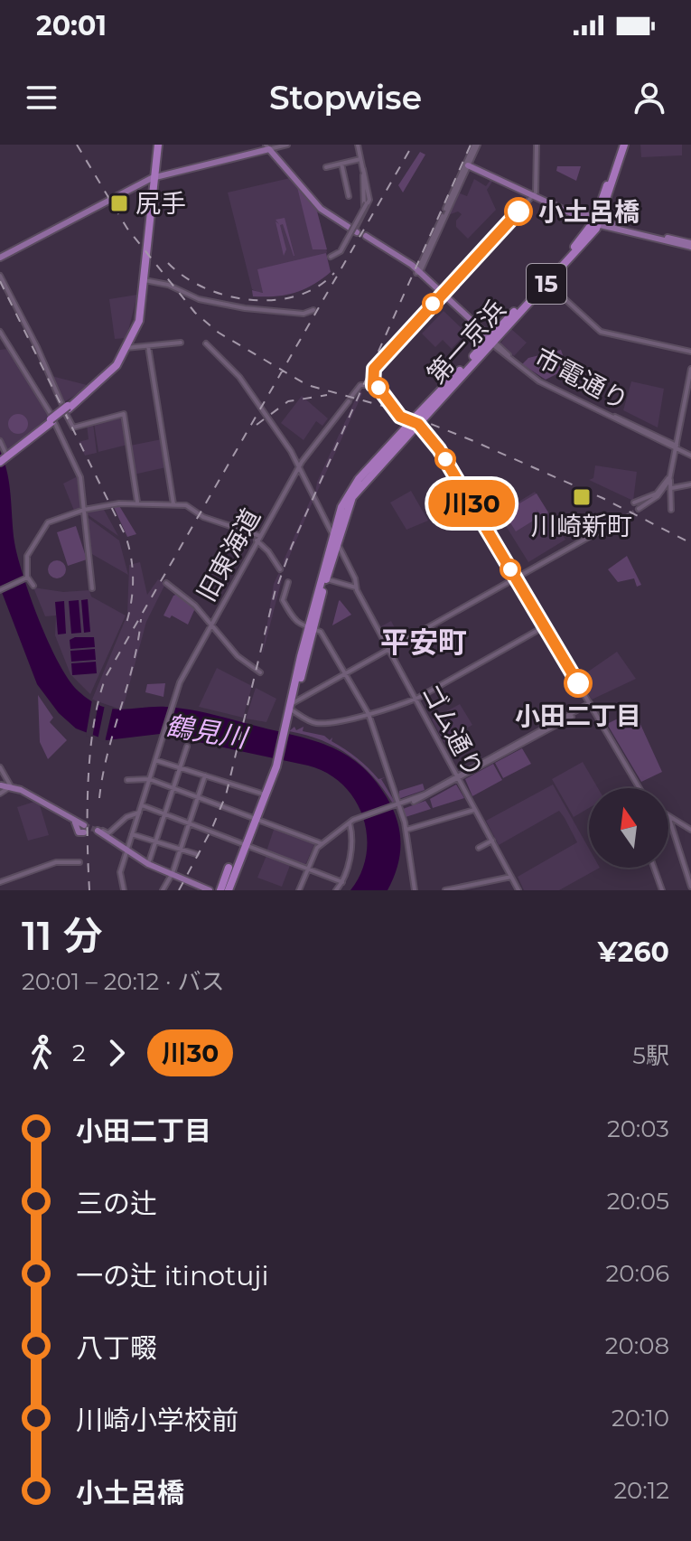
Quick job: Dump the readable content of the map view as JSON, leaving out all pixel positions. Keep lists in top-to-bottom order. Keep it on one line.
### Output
{"streets":{"highway":["15","第一京浜"],"main road":["市電通り"],"street":["旧東海道","ゴム通り"]},"crossings":[["15","第一京浜"],["第一京浜","市電通り"],["第一京浜","ゴム通り"],["旧東海道","ゴム通り"]],"districts":["平安町"],"water":["鶴見川"],"places":{"transit":["尻手","川崎新町"],"other":["小土呂橋","小田二丁目"]},"lines":["bus line 川30"],"north":"top","page":{"status":"20:01","header":"Stopwise","on_map":"川30","heading":["11 分","20:01 – 20:12 · バス","¥260"],"legs":["2","川30","5駅"],"list":[{"name":"小田二丁目","value":"20:03"},{"name":"三の辻","value":"20:05"},{"name":"一の辻 itinotuji","value":"20:06"},{"name":"八丁畷","value":"20:08"},{"name":"川崎小学校前","value":"20:10"},{"name":"小土呂橋","value":"20:12"}]}}
